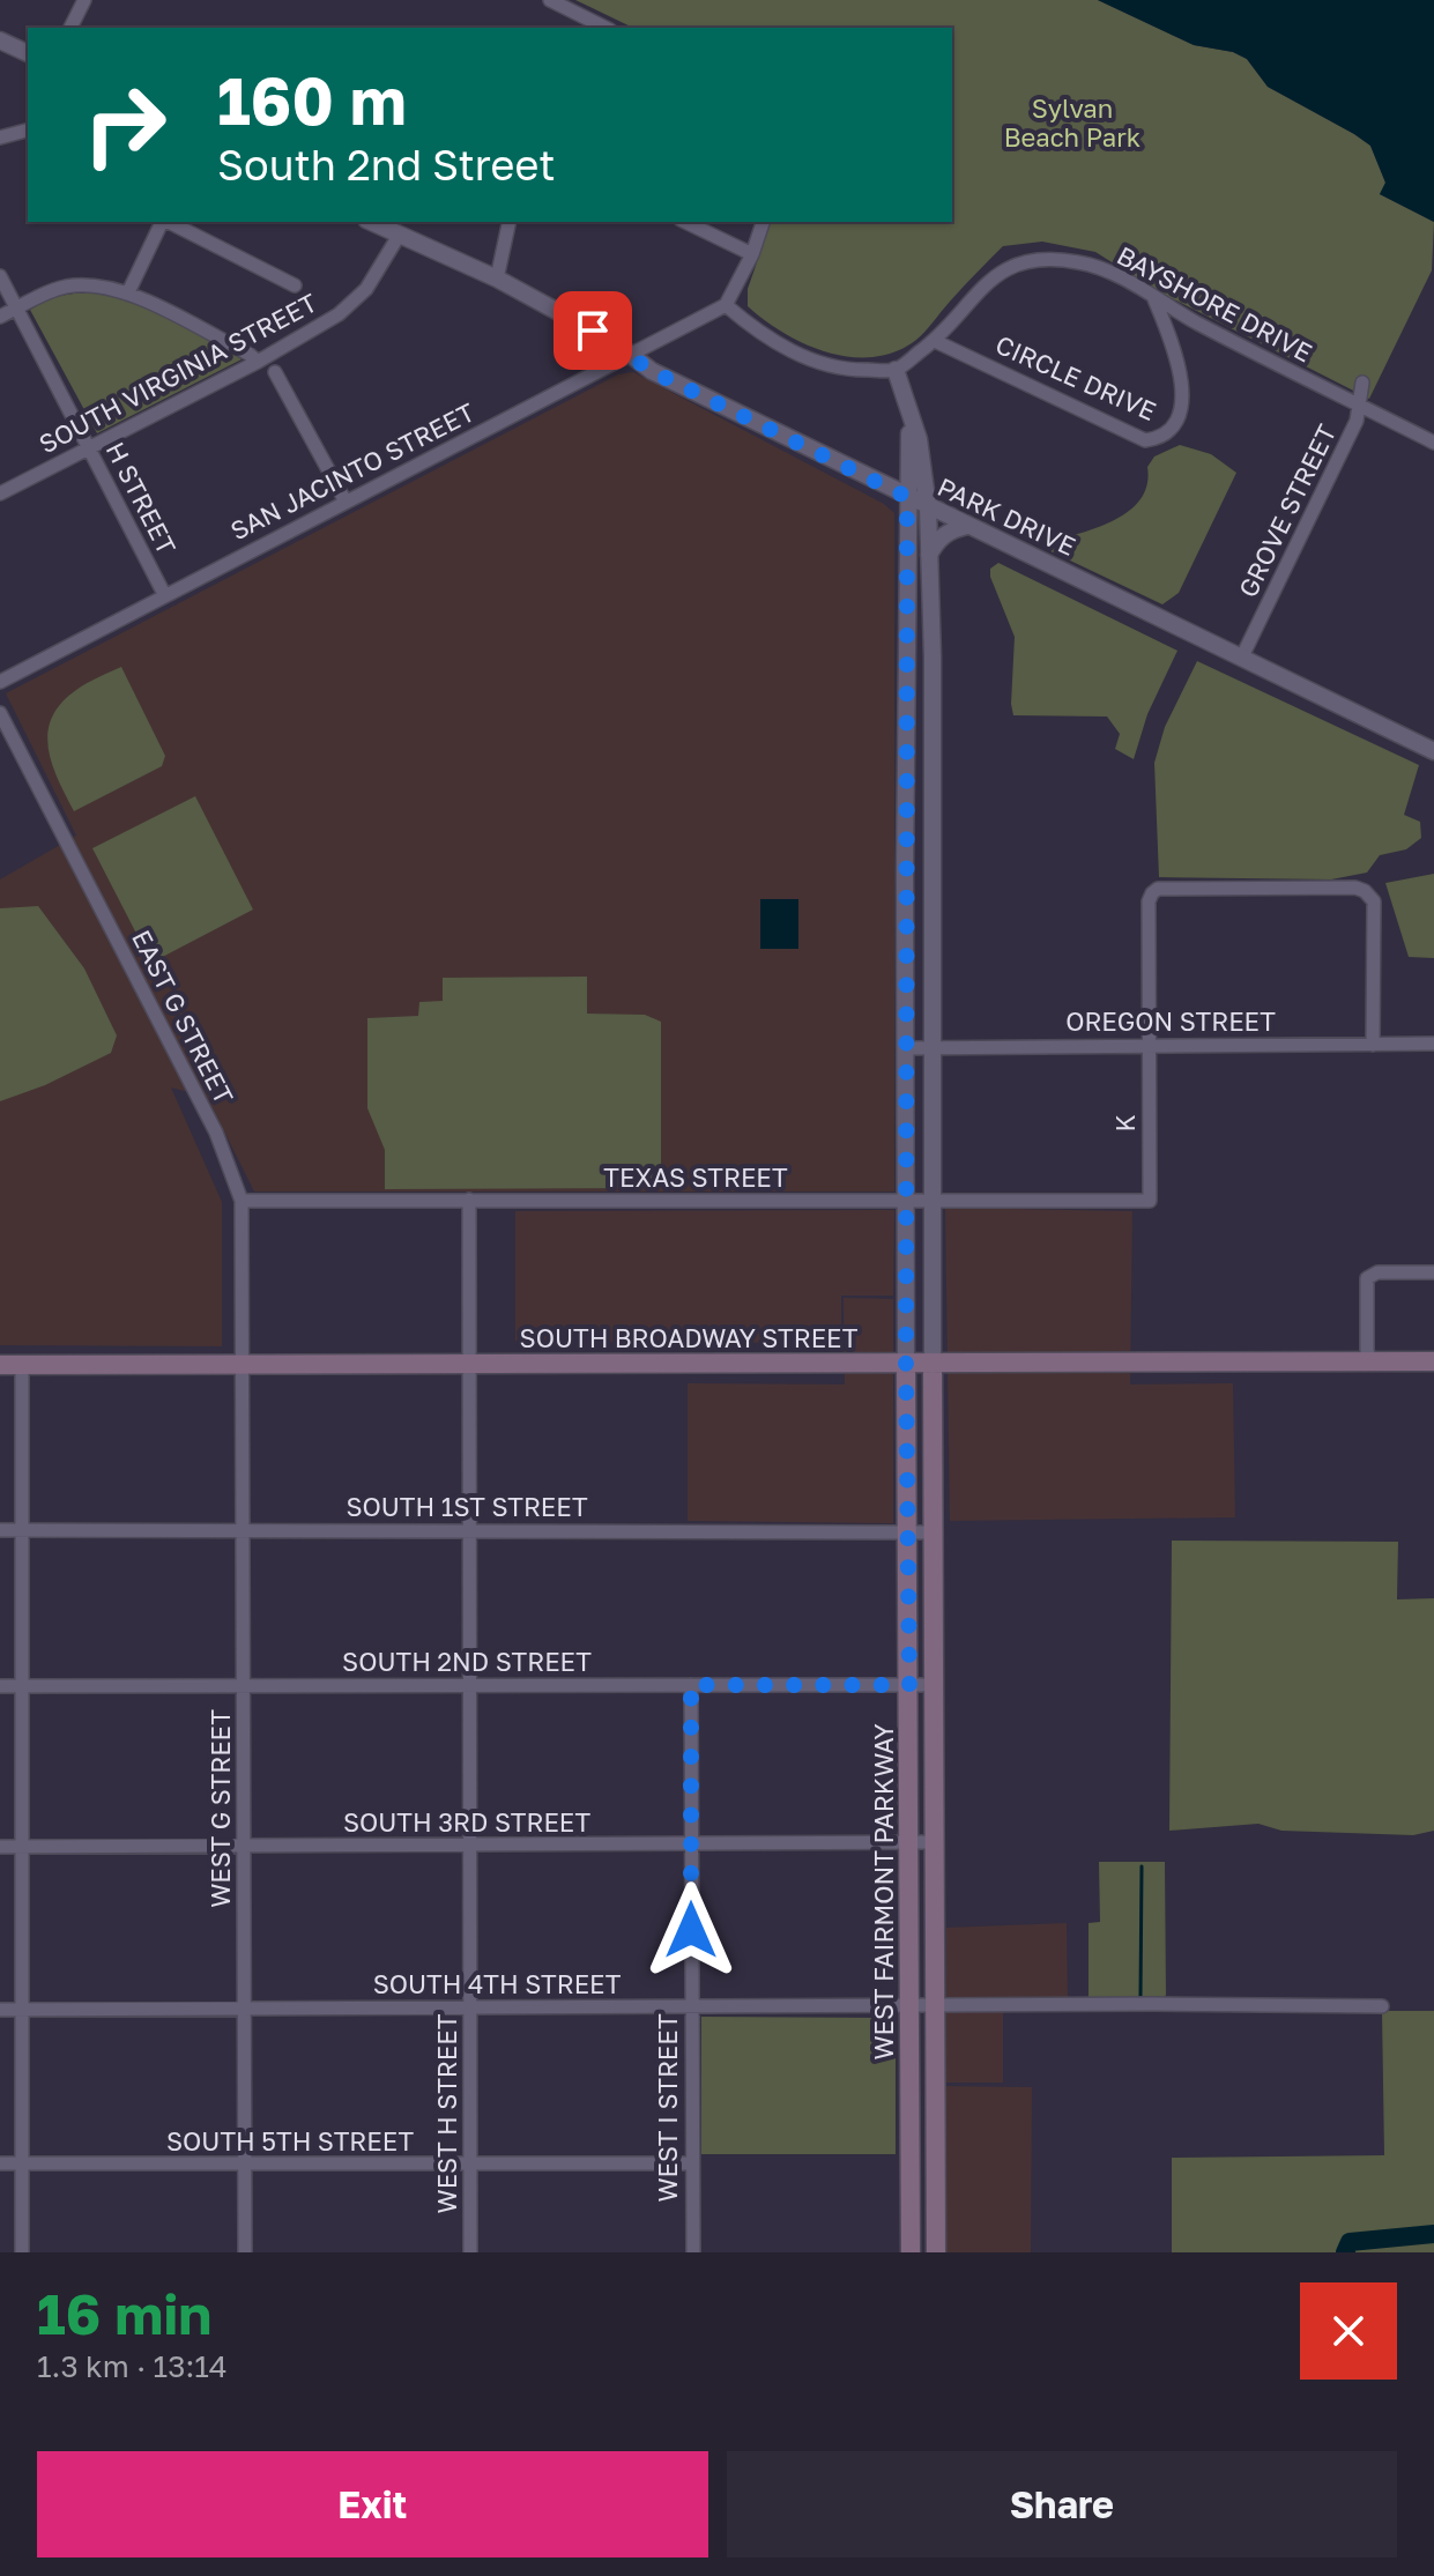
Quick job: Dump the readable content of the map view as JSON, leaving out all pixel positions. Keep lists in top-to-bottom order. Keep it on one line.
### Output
{"streets":{"main road":["SOUTH BROADWAY STREET","WEST FAIRMONT PARKWAY"],"street":["BAYSHORE DRIVE","SOUTH VIRGINIA STREET","CIRCLE DRIVE","SAN JACINTO STREET","H STREET","GROVE STREET","PARK DRIVE","EAST G STREET","OREGON STREET","K","TEXAS STREET","SOUTH 1ST STREET","SOUTH 2ND STREET","WEST G STREET","SOUTH 3RD STREET","SOUTH 4TH STREET","WEST I STREET","WEST H STREET","SOUTH 5TH STREET"]},"crossings":[["BAYSHORE DRIVE","CIRCLE DRIVE"],["BAYSHORE DRIVE","GROVE STREET"],["SOUTH VIRGINIA STREET","H STREET"],["SOUTH VIRGINIA STREET","PARK DRIVE"],["SAN JACINTO STREET","H STREET"],["SAN JACINTO STREET","PARK DRIVE"],["GROVE STREET","PARK DRIVE"],["EAST G STREET","TEXAS STREET"],["EAST G STREET","SOUTH BROADWAY STREET"],["EAST G STREET","WEST G STREET"],["OREGON STREET","K"],["K","TEXAS STREET"],["TEXAS STREET","WEST H STREET"],["SOUTH BROADWAY STREET","WEST G STREET"],["SOUTH BROADWAY STREET","WEST FAIRMONT PARKWAY"],["SOUTH BROADWAY STREET","WEST H STREET"],["SOUTH 1ST STREET","WEST G STREET"],["SOUTH 1ST STREET","WEST FAIRMONT PARKWAY"],["SOUTH 1ST STREET","WEST H STREET"],["SOUTH 2ND STREET","WEST G STREET"],["SOUTH 2ND STREET","WEST FAIRMONT PARKWAY"],["SOUTH 2ND STREET","WEST I STREET"],["SOUTH 2ND STREET","WEST H STREET"],["WEST G STREET","SOUTH 3RD STREET"],["WEST G STREET","SOUTH 4TH STREET"],["WEST G STREET","SOUTH 5TH STREET"],["SOUTH 3RD STREET","WEST FAIRMONT PARKWAY"],["SOUTH 3RD STREET","WEST I STREET"],["SOUTH 3RD STREET","WEST H STREET"],["WEST FAIRMONT PARKWAY","SOUTH 4TH STREET"],["SOUTH 4TH STREET","WEST I STREET"],["SOUTH 4TH STREET","WEST H STREET"],["WEST I STREET","SOUTH 5TH STREET"],["WEST H STREET","SOUTH 5TH STREET"]],"parks":["Sylvan Beach Park"],"page":{"turn":["160 m","South 2nd Street"],"heading":["16 min","1.3 km · 13:14"],"buttons":["Exit","Share"]}}
